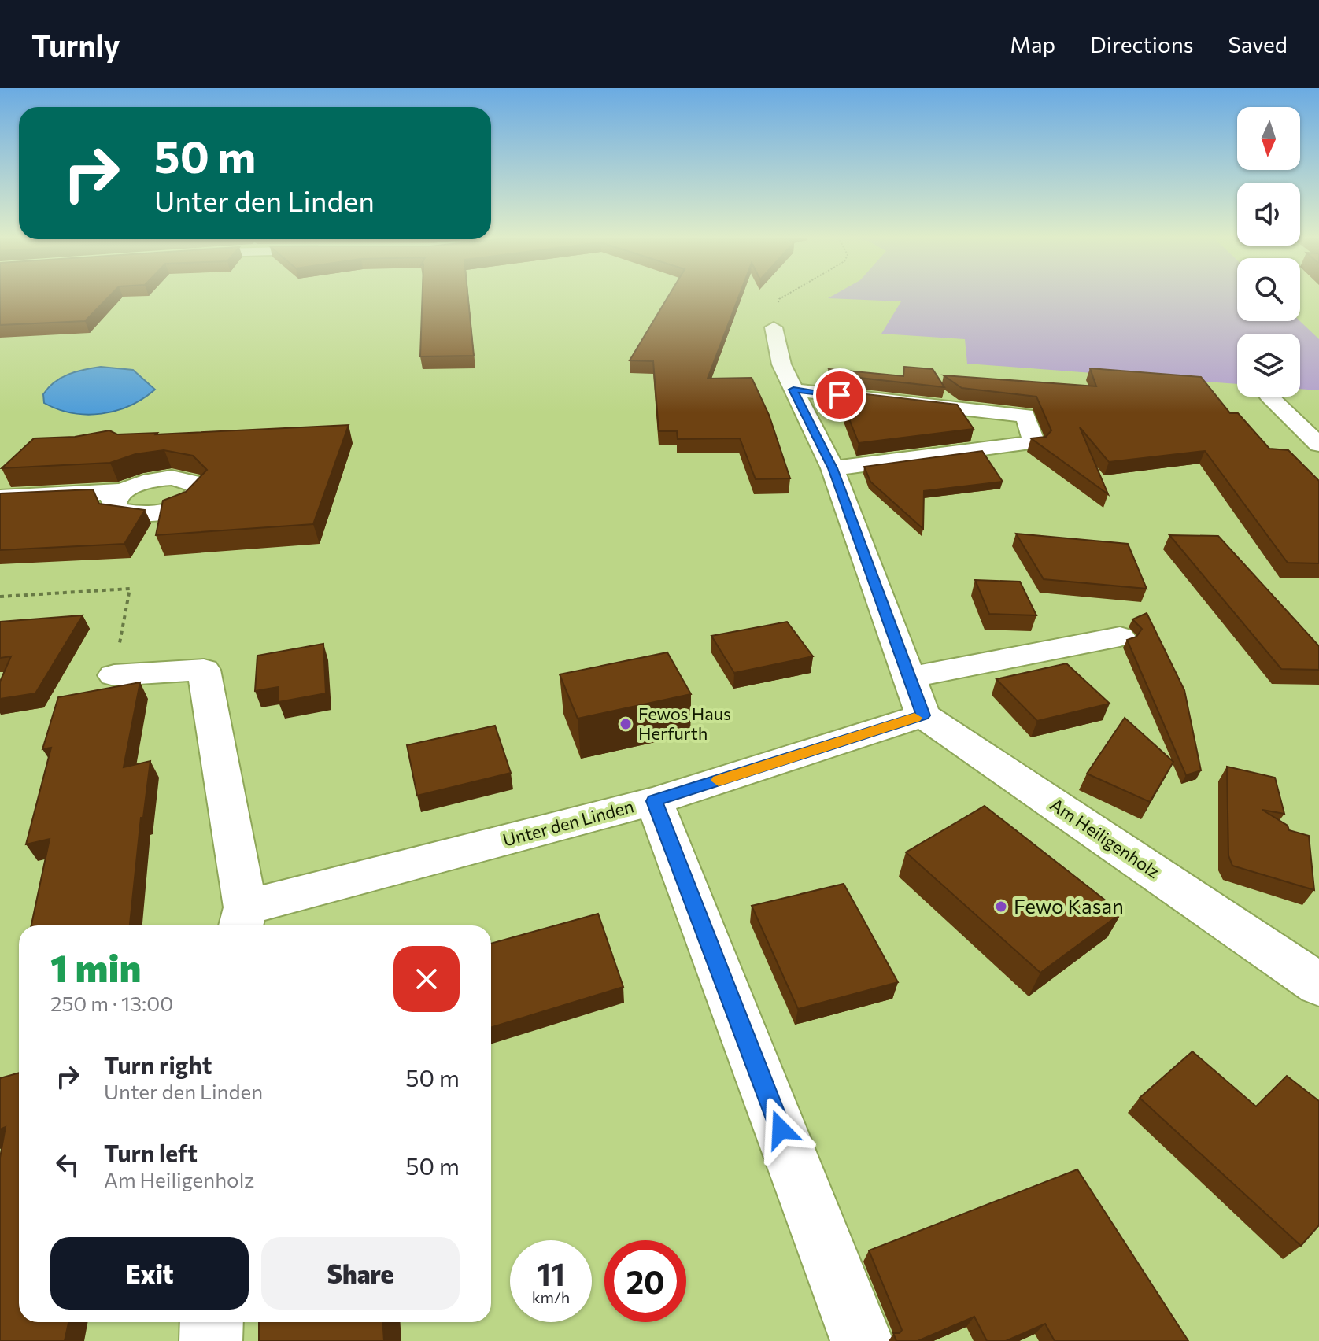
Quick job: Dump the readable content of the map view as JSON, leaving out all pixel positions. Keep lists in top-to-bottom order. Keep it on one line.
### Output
{"streets":{"street":["Unter den Linden","Am Heiligenholz"]},"crossings":[["Unter den Linden","Am Heiligenholz"]],"places":["Fewos Haus Herfurth","Fewo Kasan"],"north":"bottom","page":{"header":"Turnly","nav":["Map","Directions","Saved"],"turn":["50 m","Unter den Linden"],"heading":["1 min","250 m · 13:00"],"list":[{"name":"Turn right","note":"Unter den Linden","value":"50 m"},{"name":"Turn left","note":"Am Heiligenholz","value":"50 m"}],"buttons":["Exit","Share"],"speed":"11 km/h","limit":"20"}}
